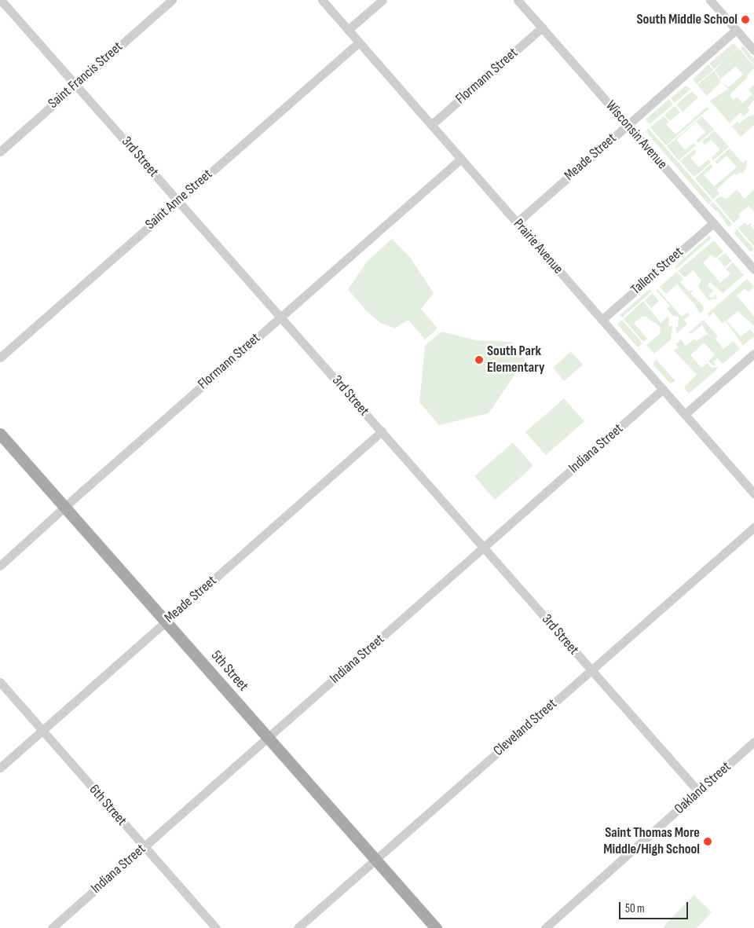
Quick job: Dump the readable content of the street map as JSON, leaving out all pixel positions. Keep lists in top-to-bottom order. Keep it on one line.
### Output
{"streets":{"main road":["5th Street"],"street":["Saint Francis Street","Flormann Street","Wisconsin Avenue","3rd Street","Meade Street","Saint Anne Street","Prairie Avenue","Tallent Street","Indiana Street","Cleveland Street","Oakland Street","6th Street"]},"crossings":[["Saint Francis Street","3rd Street"],["Flormann Street","Wisconsin Avenue"],["Flormann Street","3rd Street"],["Flormann Street","Prairie Avenue"],["Flormann Street","5th Street"],["Wisconsin Avenue","Meade Street"],["Wisconsin Avenue","Tallent Street"],["3rd Street","Meade Street"],["3rd Street","Saint Anne Street"],["3rd Street","Indiana Street"],["3rd Street","Cleveland Street"],["3rd Street","Oakland Street"],["Meade Street","Prairie Avenue"],["Meade Street","5th Street"],["Meade Street","6th Street"],["Saint Anne Street","Prairie Avenue"],["Prairie Avenue","Tallent Street"],["Prairie Avenue","Indiana Street"],["Indiana Street","5th Street"],["Indiana Street","6th Street"],["5th Street","Cleveland Street"]],"places":["South Middle School","South Park Elementary","Saint Thomas More Middle/High School"],"scale_bar":"50 m"}
